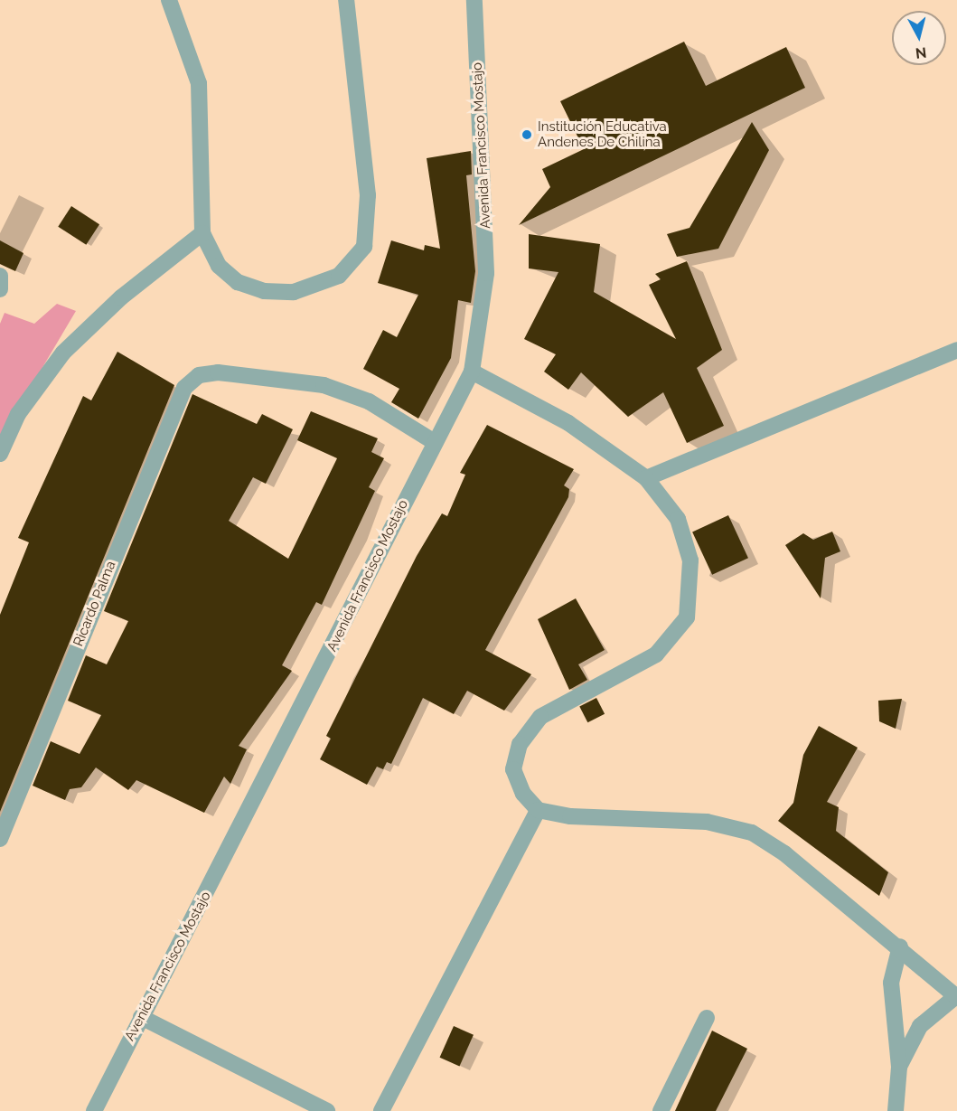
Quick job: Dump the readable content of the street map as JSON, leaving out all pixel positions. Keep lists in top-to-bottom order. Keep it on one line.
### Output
{"streets":{"street":["Avenida Francisco Mostajo","Ricardo Palma"]},"crossings":[["Avenida Francisco Mostajo","Ricardo Palma"]],"places":["Institución Educativa Andenes De Chilina"],"north":"bottom"}
